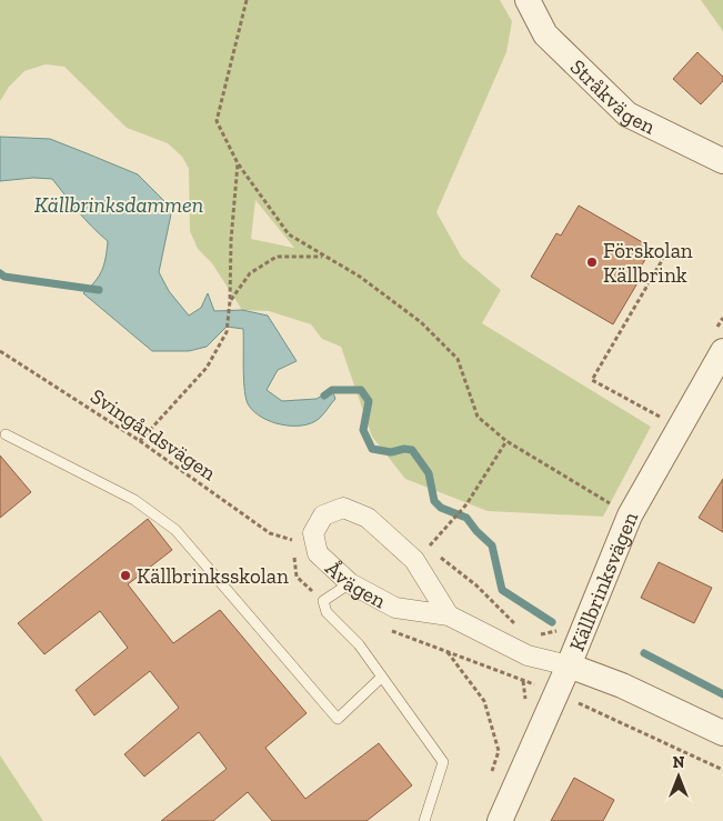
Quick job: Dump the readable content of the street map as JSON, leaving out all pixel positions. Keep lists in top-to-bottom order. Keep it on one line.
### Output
{"streets":{"street":["Stråkvägen","Åvägen","Källbrinksvägen"],"path":["Svingårdsvägen"]},"crossings":[["Åvägen","Källbrinksvägen"]],"water":["Källbrinksdammen"],"places":["Förskolan Källbrink","Källbrinksskolan"],"north":"top"}
